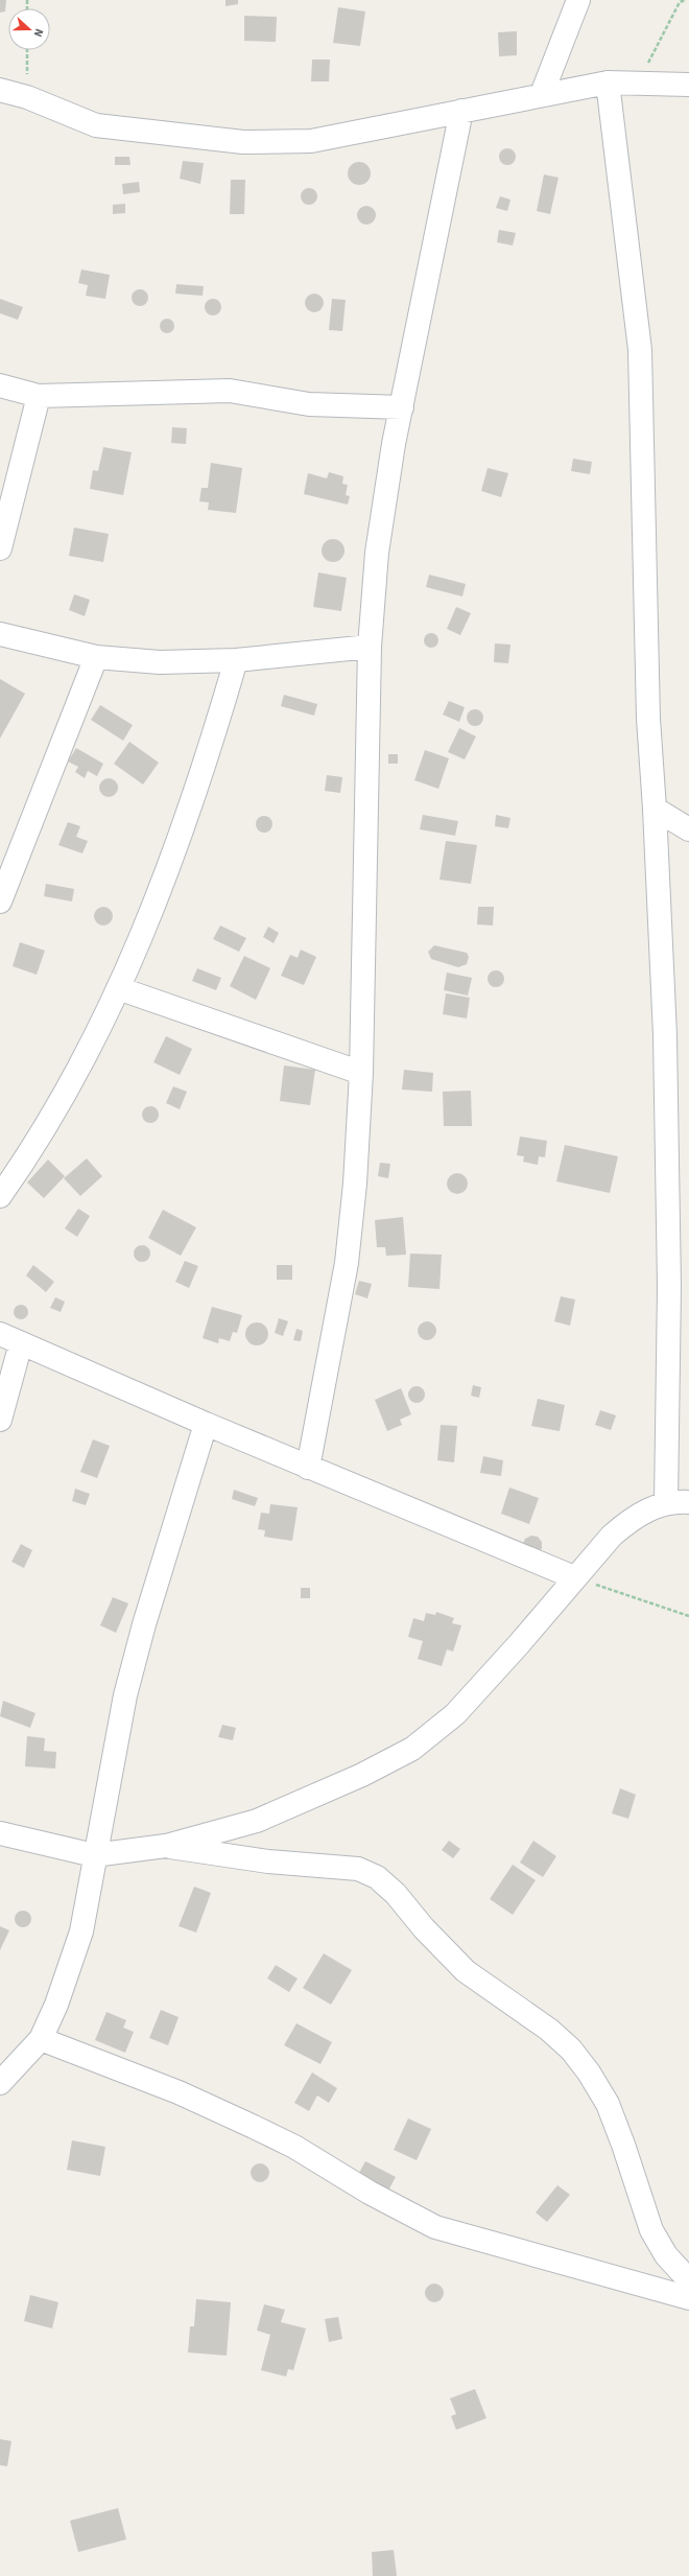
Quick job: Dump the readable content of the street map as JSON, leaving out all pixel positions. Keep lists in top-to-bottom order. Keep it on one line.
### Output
{"north":"right"}
